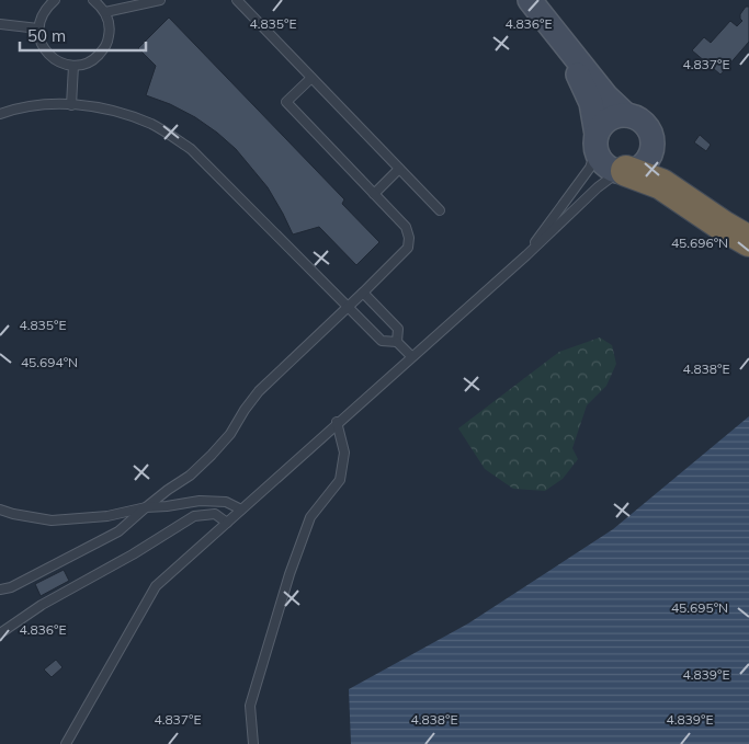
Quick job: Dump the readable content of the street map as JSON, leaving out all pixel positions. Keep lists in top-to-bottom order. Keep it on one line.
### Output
{"scale_bar":"50 m","coordinates":["4.835°E","4.836°E","4.837°E","45.696°N","45.694°N","4.838°E","45.695°N","4.839°E"]}
